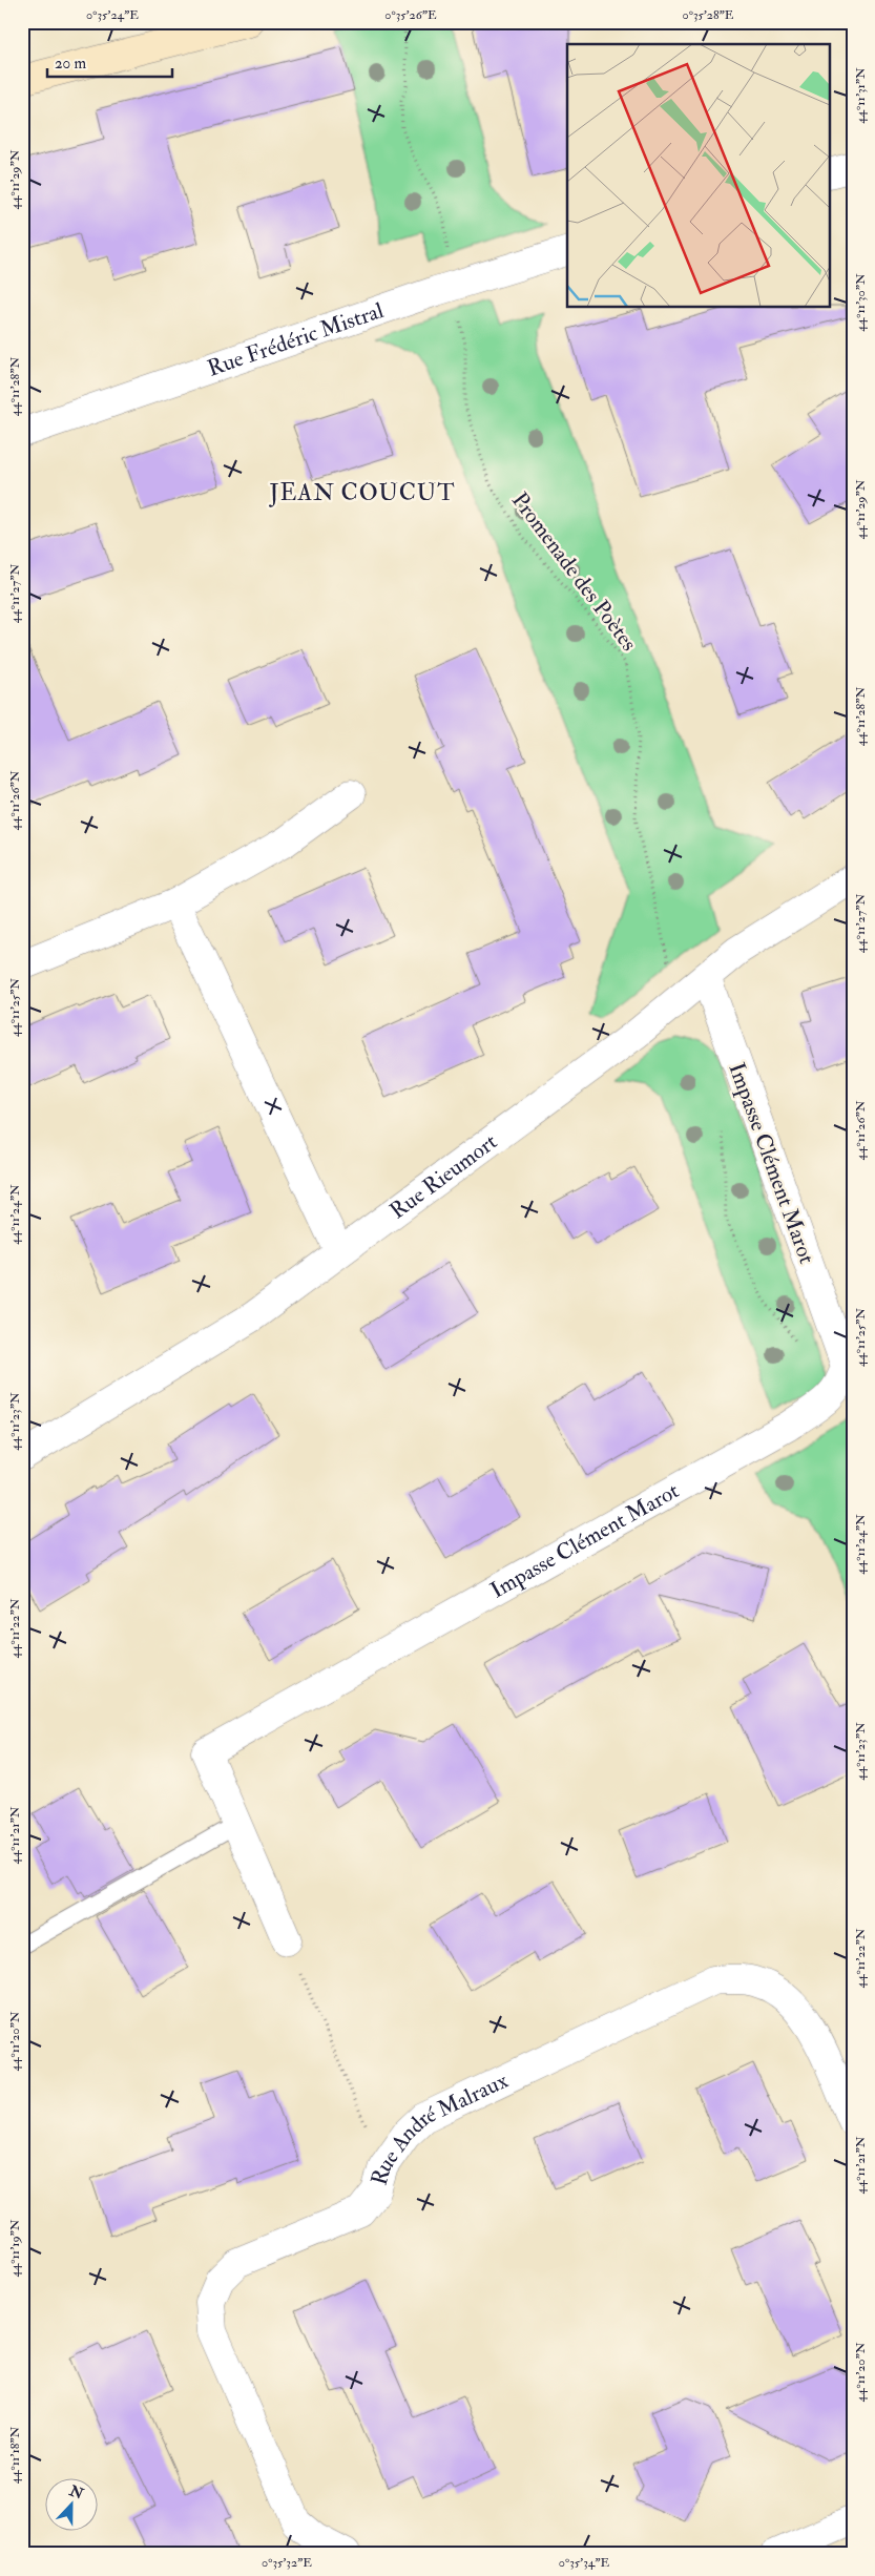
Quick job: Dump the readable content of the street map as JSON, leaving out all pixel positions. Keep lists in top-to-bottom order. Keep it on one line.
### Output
{"streets":{"street":["Rue Frédéric Mistral","Impasse Clément Marot","Rue Rieumort","Rue André Malraux"],"path":["Promenade des Poètes"]},"crossings":[["Rue Frédéric Mistral","Promenade des Poètes"],["Promenade des Poètes","Rue Rieumort"],["Impasse Clément Marot","Rue Rieumort"]],"districts":["JEAN COUCUT"],"scale_bar":"20 m","north":"top","coordinates":["0°35'24\"E","0°35'26\"E","0°35'28\"E","44°11'31\"N","44°11'29\"N","44°11'30\"N","44°11'28\"N","44°11'27\"N","44°11'26\"N","44°11'25\"N","44°11'24\"N","44°11'23\"N","44°11'22\"N","44°11'21\"N","44°11'20\"N","44°11'19\"N","44°11'18\"N","0°35'32\"E","0°35'34\"E"]}
